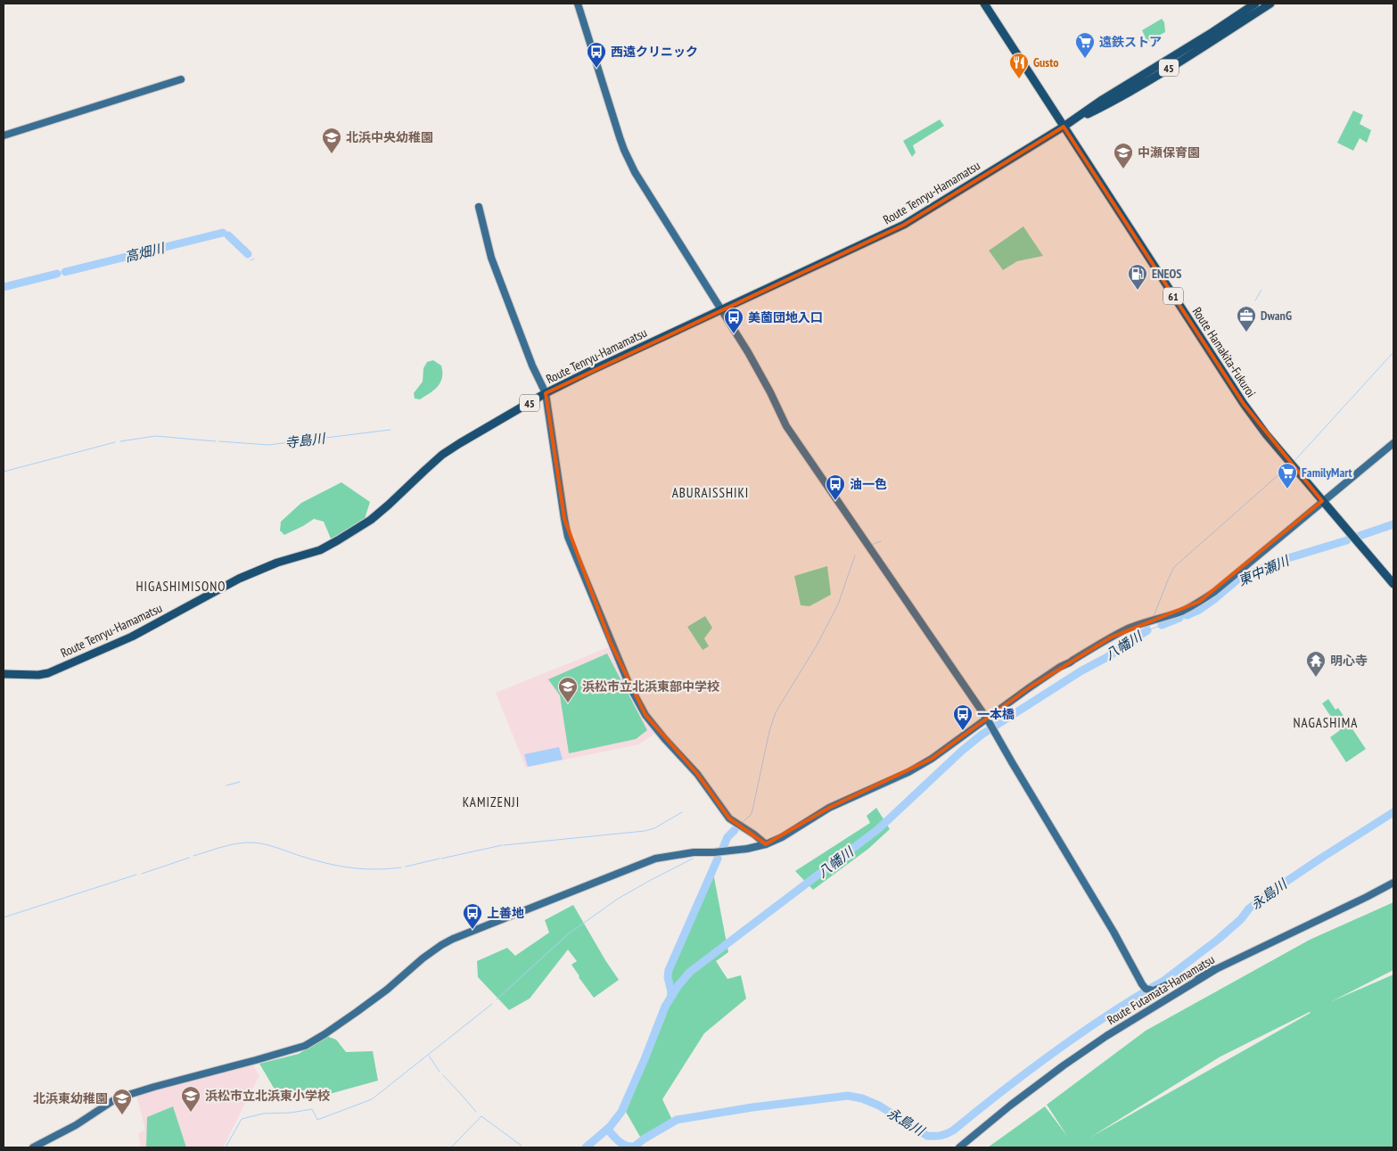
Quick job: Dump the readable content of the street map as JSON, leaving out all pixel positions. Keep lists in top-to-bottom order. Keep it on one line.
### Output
{"streets":{"main road":["45","Route Tenryu-Hamamatsu","61","Route Hamakita-Fukuroi"],"street":["Route Futamata-Hamamatsu"]},"crossings":[["Route Tenryu-Hamamatsu","Route Hamakita-Fukuroi"]],"districts":["ABURAISSHIKI","HIGASHIMISONO","NAGASHIMA","KAMIZENJI"],"water":["高畑川","寺島川","東中瀬川","八幡川","永島川"],"places":{"supermarket":["遠鉄ストア","FamilyMart"],"bus stop":["西遠クリニック","美薗団地入口","油一色","一本橋","上善地"],"restaurant":["Gusto"],"school or university":["北浜中央幼稚園","中瀬保育園","浜松市立北浜東部中学校","浜松市立北浜東小学校","北浜東幼稚園"],"fuel station":["ENEOS"],"office":["DwanG"],"temple":["明心寺"]}}
